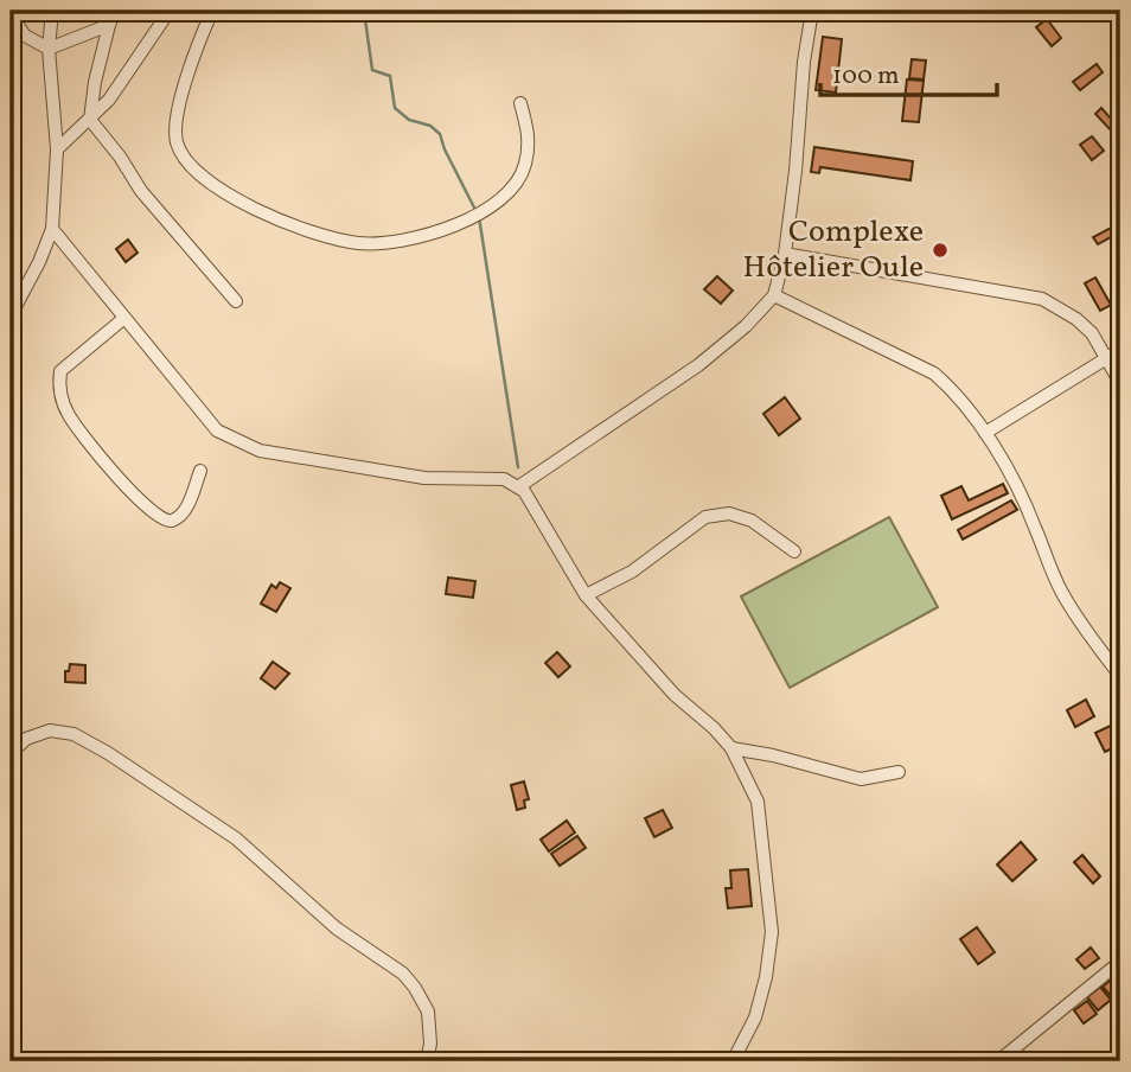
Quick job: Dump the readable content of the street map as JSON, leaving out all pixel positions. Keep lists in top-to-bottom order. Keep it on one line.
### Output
{"places":["Complexe Hôtelier Oule"],"scale_bar":"100 m"}
